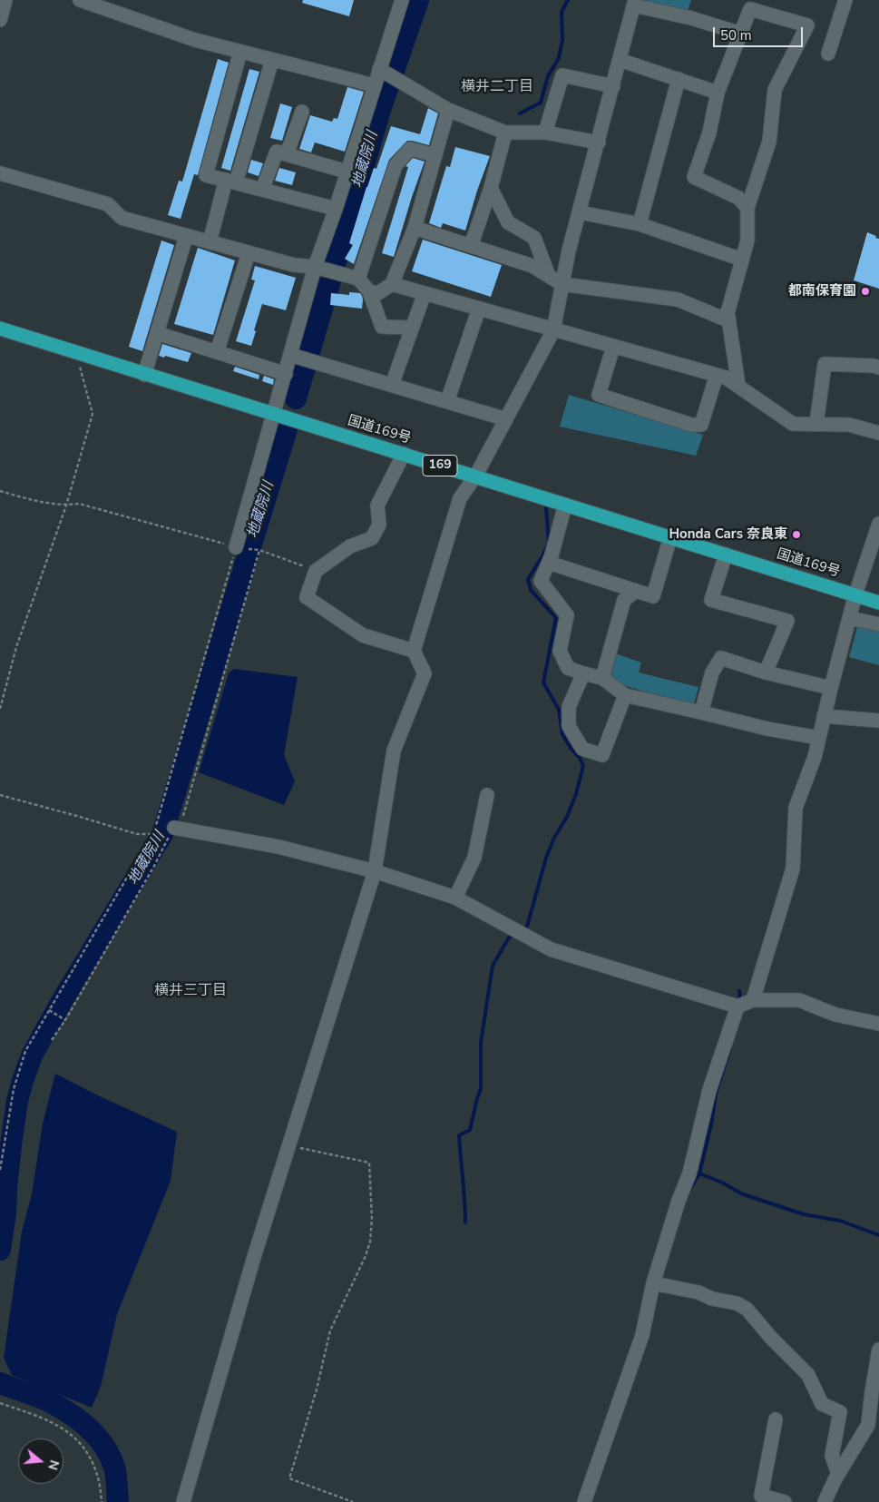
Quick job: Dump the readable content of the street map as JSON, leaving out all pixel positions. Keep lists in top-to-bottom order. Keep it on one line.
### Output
{"streets":{"highway":["国道169号","169"]},"districts":["横井二丁目","横井三丁目"],"water":["地蔵院川"],"places":["都南保育園","Honda Cars 奈良東"],"scale_bar":"50 m","north":"right"}
